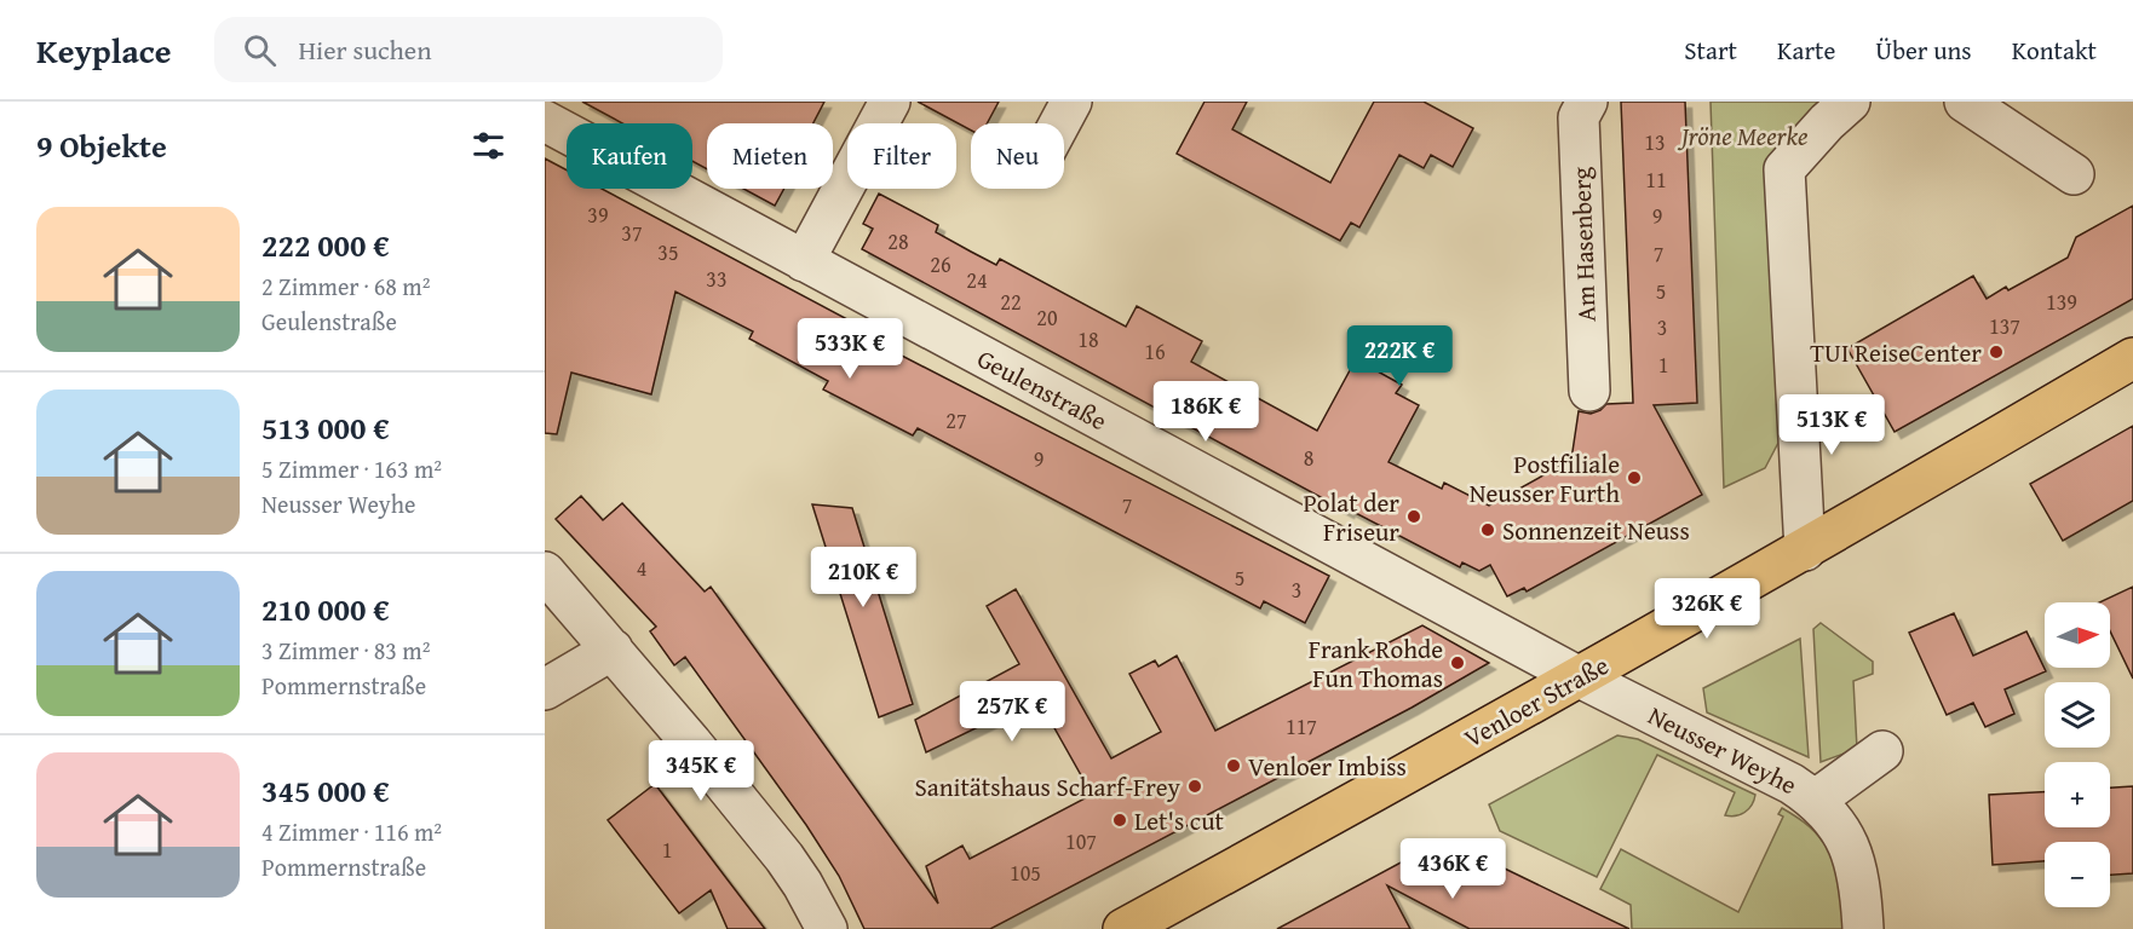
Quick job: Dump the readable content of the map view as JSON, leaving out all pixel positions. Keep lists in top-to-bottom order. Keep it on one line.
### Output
{"streets":{"main road":["Venloer Straße"],"street":["Am Hasenberg","Geulenstraße","Neusser Weyhe"]},"crossings":[["Geulenstraße","Venloer Straße"],["Geulenstraße","Neusser Weyhe"],["Venloer Straße","Neusser Weyhe"]],"parks":["Jröne Meerke"],"places":["TUI ReiseCenter","Postfiliale Neusser Furth","Polat der Friseur","Sonnenzeit Neuss","Frank Rohde Fun Thomas","Venloer Imbiss","Sanitätshaus Scharf-Frey","Let's cut"],"house_numbers":["13","11","39","9","37","28","35","7","26","33","24","5","22","139","20","137","3","18","16","1","27","8","9","7","4","5","3","117","107","1","105"],"north":"right","page":{"header":"Keyplace","search":"Hier suchen","nav":["Start","Karte","Über uns","Kontakt"],"heading":"9 Objekte","chip":["Kaufen","Mieten","Filter","Neu"],"list":[{"name":"222 000 €","note":"2 Zimmer · 68 m² · Geulenstraße"},{"name":"513 000 €","note":"5 Zimmer · 163 m² · Neusser Weyhe"},{"name":"210 000 €","note":"3 Zimmer · 83 m² · Pommernstraße"},{"name":"345 000 €","note":"4 Zimmer · 116 m² · Pommernstraße"}],"price":["533K €","222K €","186K €","513K €","210K €","326K €","257K €","345K €","436K €"],"map_buttons":["+","−"]}}
